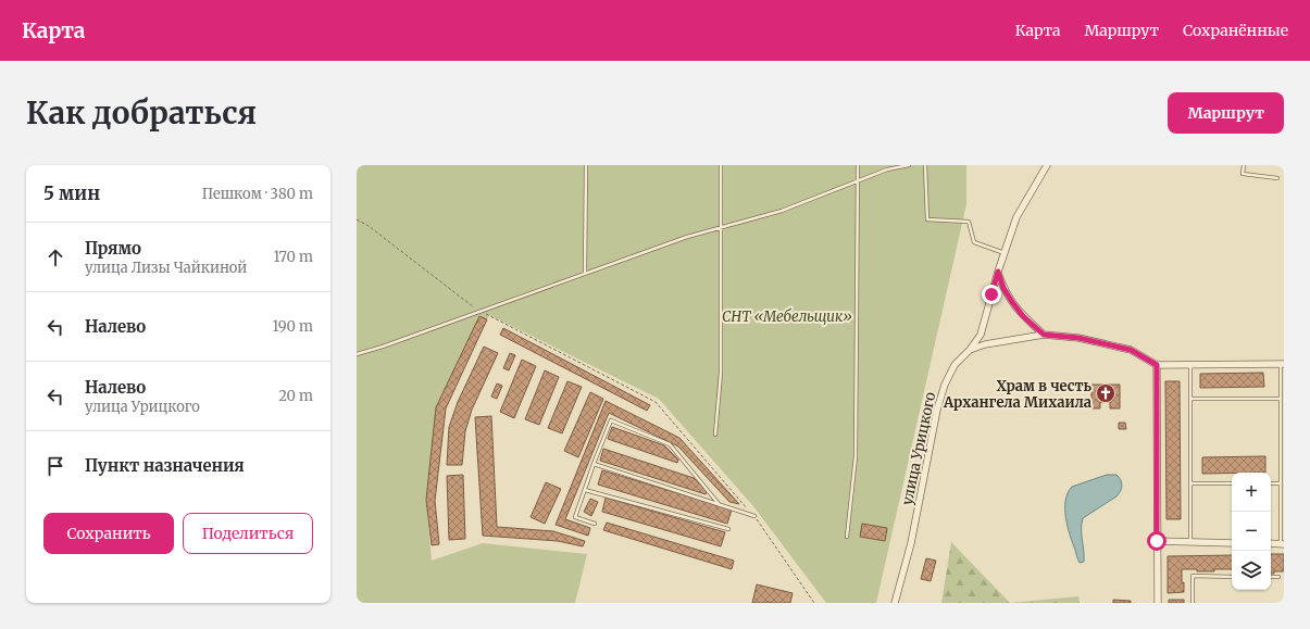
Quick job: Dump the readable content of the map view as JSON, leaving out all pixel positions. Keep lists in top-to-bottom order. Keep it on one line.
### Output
{"streets":{"street":["улица Урицкого"]},"parks":["СНТ «Мебельщик»"],"places":{"church":["Храм в честь Архангела Михаила"]},"page":{"header":"Карта","nav":["Карта","Маршрут","Сохранённые"],"buttons":["Маршрут",["Сохранить","Поделиться"]],"title":"Как добраться","heading":["5 мин","Пешком · 380 m"],"list":[["Прямо","улица Лизы Чайкиной","170 m"],["Налево","190 m"],["Налево","улица Урицкого","20 m"],"Пункт назначения"],"map_buttons":["+","−"]}}
